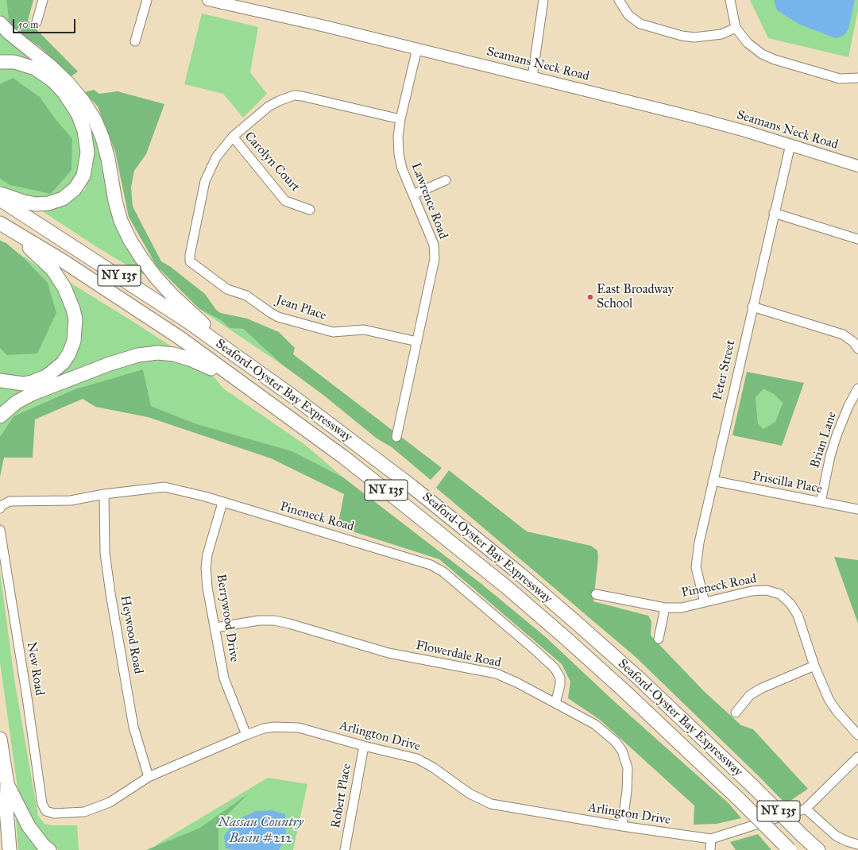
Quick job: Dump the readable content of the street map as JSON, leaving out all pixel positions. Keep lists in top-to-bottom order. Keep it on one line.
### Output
{"streets":{"highway":["NY 135","Seaford-Oyster Bay Expressway"],"main road":["Seamans Neck Road"],"street":["Carolyn Court","Lawrence Road","Jean Place","Peter Street","Brian Lane","Priscilla Place","Pineneck Road","Berrywood Drive","Heywood Road","Flowerdale Road","New Road","Arlington Drive","Robert Place"]},"crossings":[["Seamans Neck Road","Lawrence Road"],["Seamans Neck Road","Peter Street"],["Carolyn Court","Jean Place"],["Lawrence Road","Jean Place"],["Peter Street","Priscilla Place"],["Peter Street","Pineneck Road"],["Brian Lane","Priscilla Place"],["Pineneck Road","Berrywood Drive"],["Pineneck Road","Heywood Road"],["Pineneck Road","Flowerdale Road"],["Berrywood Drive","Flowerdale Road"],["Berrywood Drive","Arlington Drive"],["Heywood Road","Arlington Drive"],["Flowerdale Road","Arlington Drive"],["New Road","Arlington Drive"],["Arlington Drive","Robert Place"]],"water":["Nassau Country Basin #212"],"places":["East Broadway School"],"scale_bar":"50 m"}
